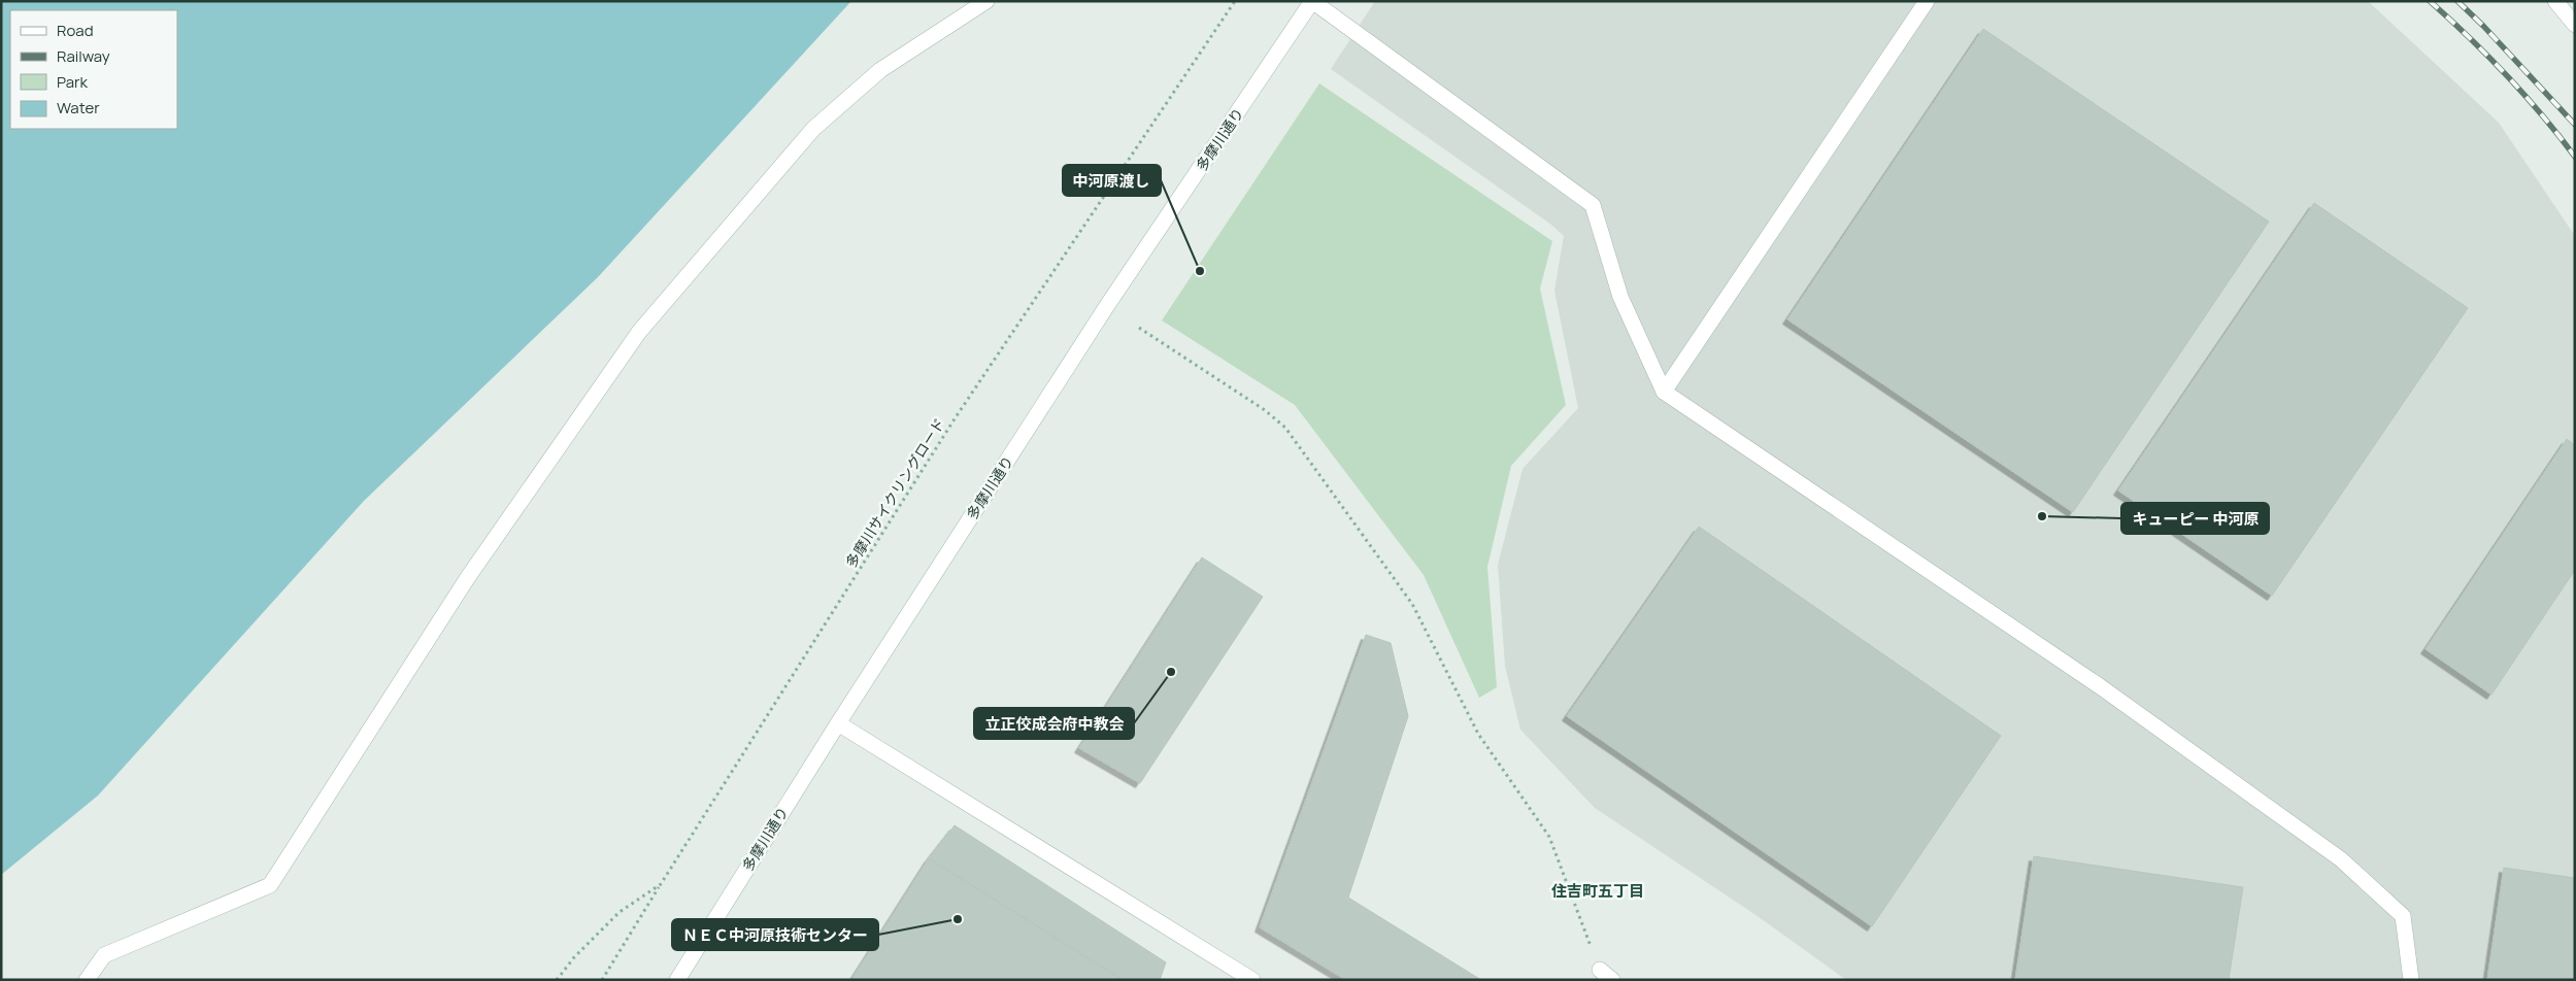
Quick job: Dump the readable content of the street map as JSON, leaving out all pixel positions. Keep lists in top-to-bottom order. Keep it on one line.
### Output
{"streets":{"street":["多摩川通り"],"path":["多摩川サイクリングロード"]},"districts":["住吉町五丁目"],"places":["中河原渡し","キューピー 中河原","立正佼成会府中教会","ＮＥＣ中河原技術センター"],"legend":["Road","Railway","Park","Water"]}
